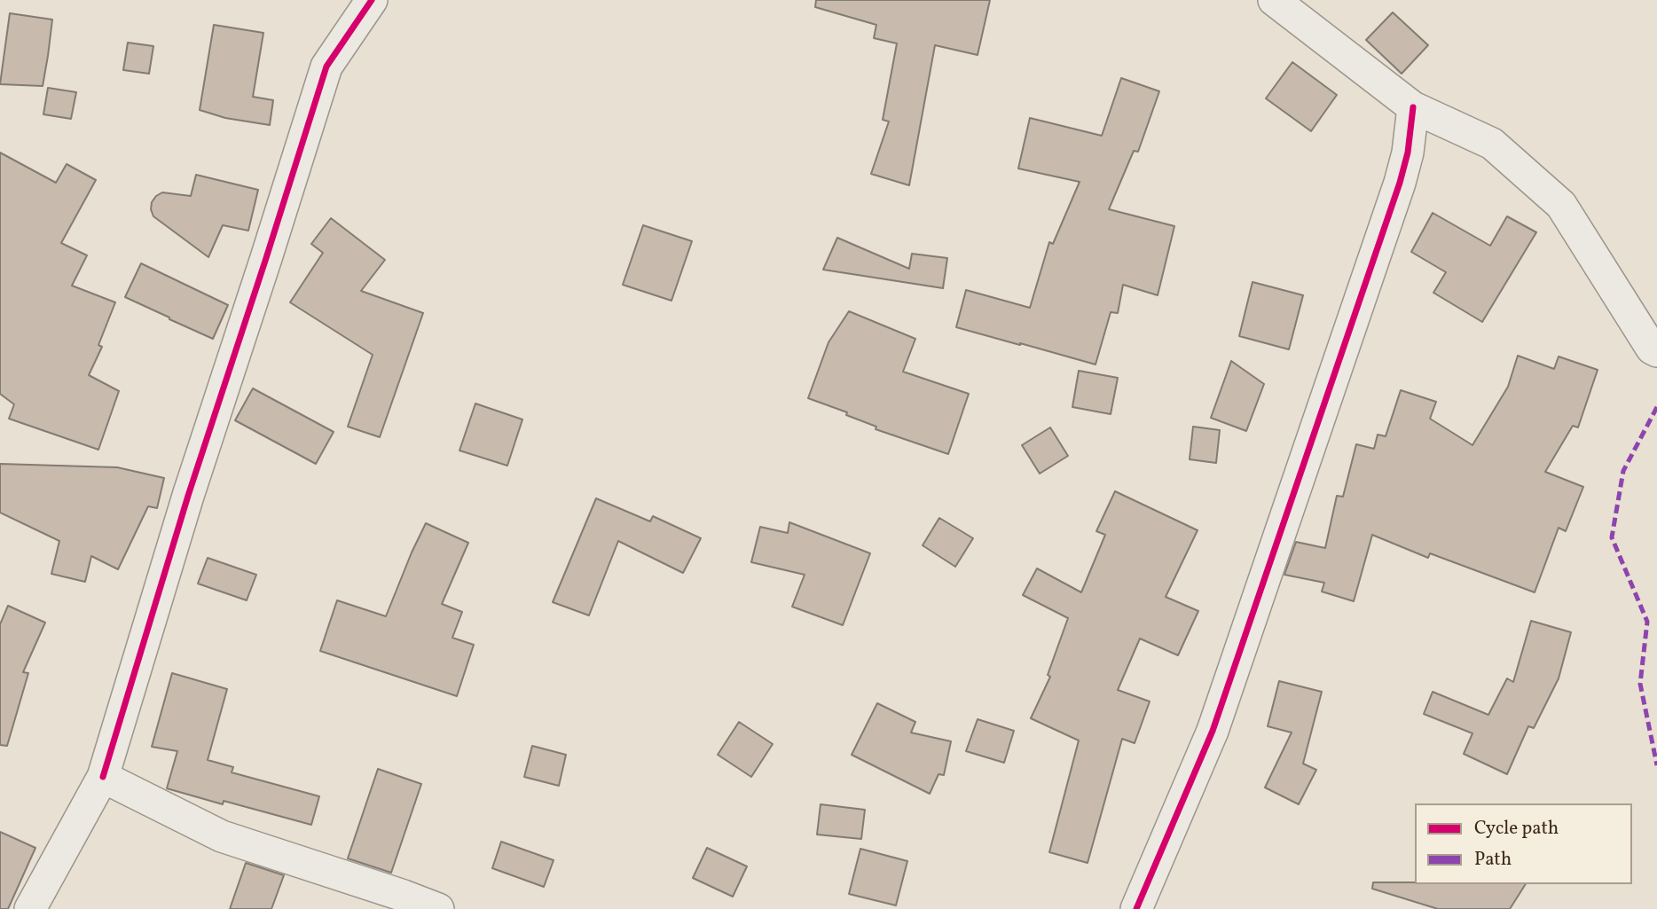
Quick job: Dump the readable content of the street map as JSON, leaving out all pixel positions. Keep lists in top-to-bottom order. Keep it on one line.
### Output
{"legend":["Cycle path","Path"]}
